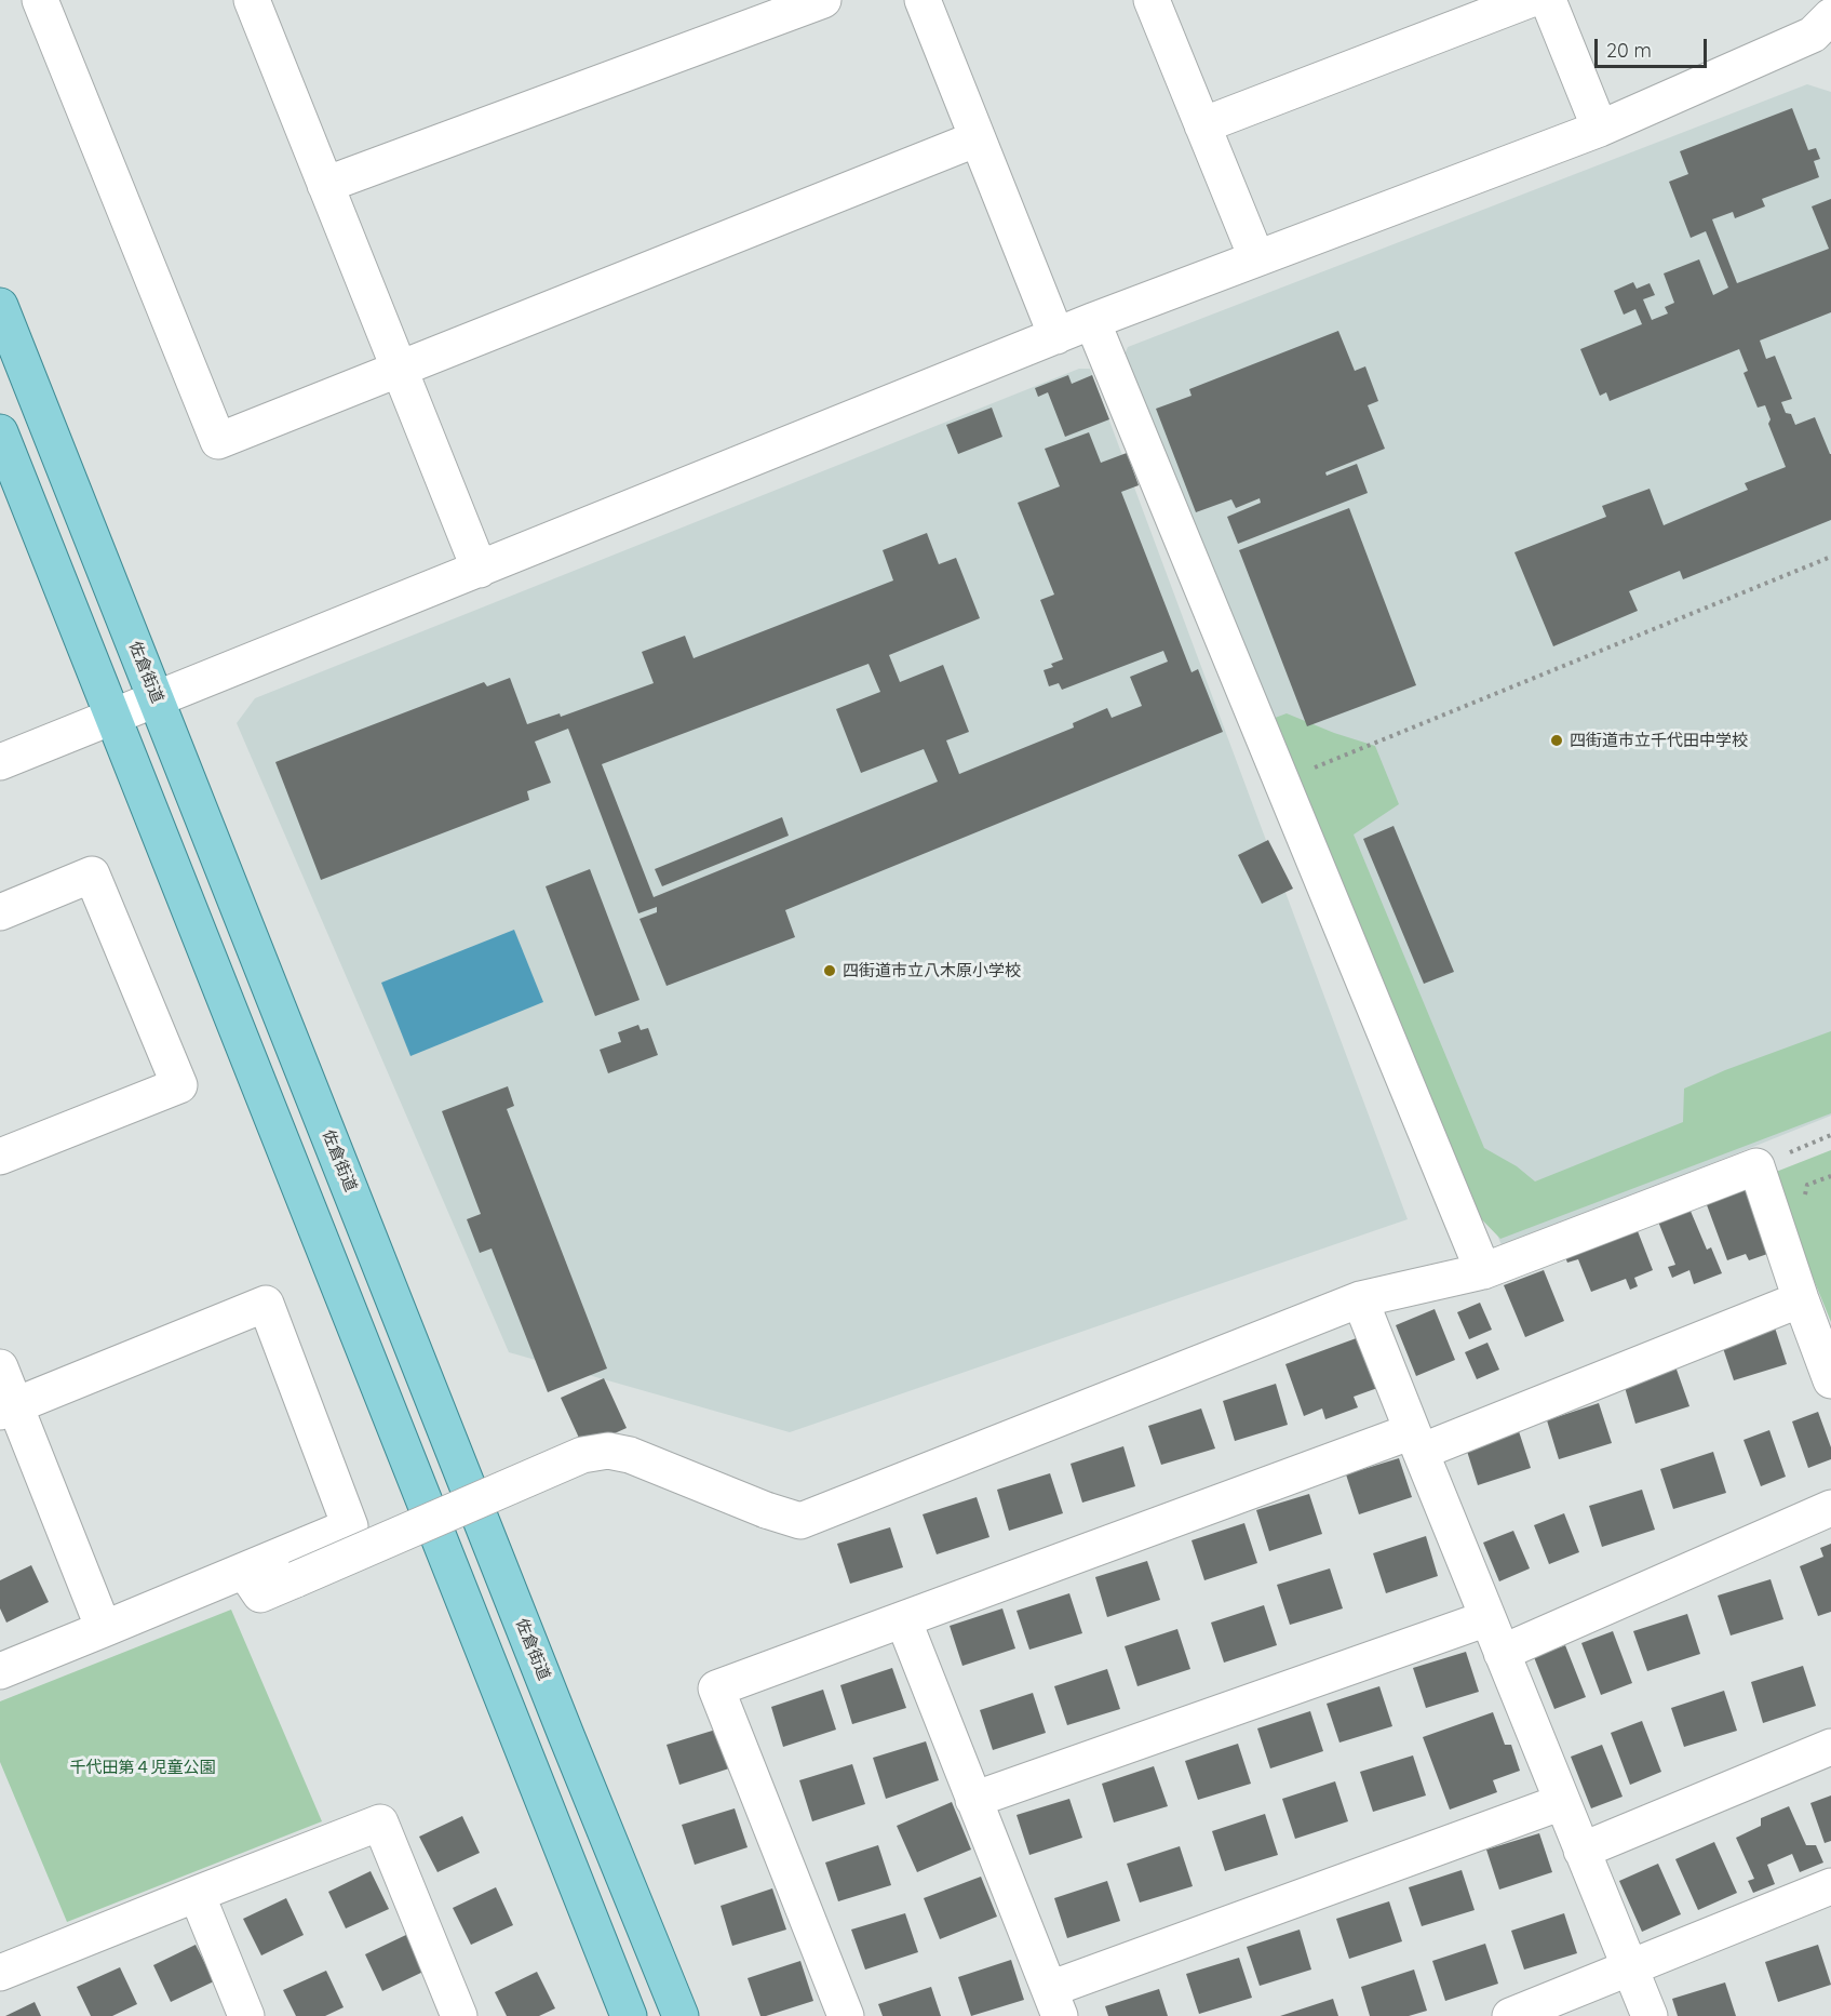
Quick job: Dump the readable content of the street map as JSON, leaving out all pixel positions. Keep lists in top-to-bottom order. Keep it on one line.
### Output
{"streets":{"main road":["佐倉街道"]},"parks":["千代田第４児童公園"],"places":["四街道市立千代田中学校","四街道市立八木原小学校"],"scale_bar":"20 m"}
